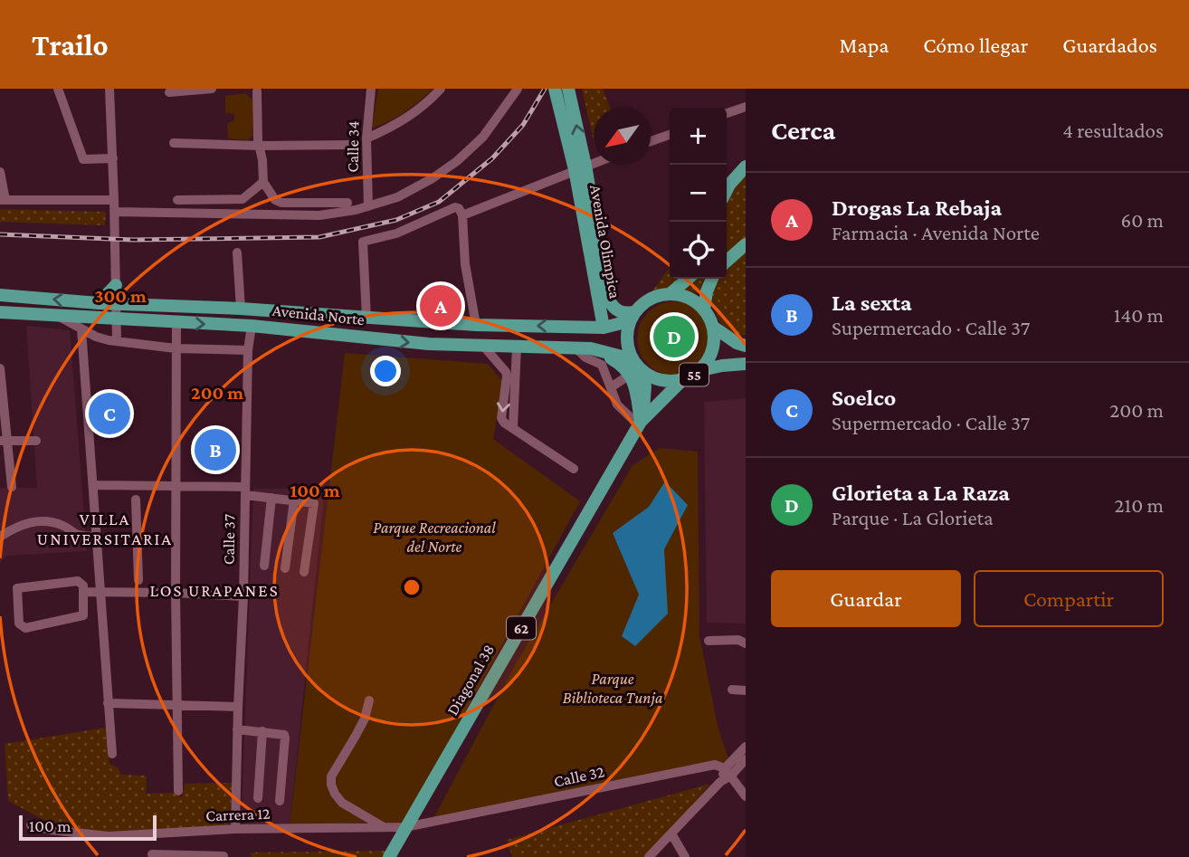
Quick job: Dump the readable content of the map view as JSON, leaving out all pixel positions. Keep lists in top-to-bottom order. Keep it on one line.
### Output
{"streets":{"main road":["Avenida Olimpica","Avenida Norte","55","62","Diagonal 38"],"street":["Calle 34","Calle 37","Calle 32","Carrera 12"]},"crossings":[["Avenida Olimpica","Avenida Norte"],["Avenida Olimpica","55"],["Avenida Olimpica","Diagonal 38"],["Avenida Norte","55"],["Avenida Norte","Calle 37"],["Avenida Norte","Diagonal 38"],["55","Diagonal 38"],["Calle 37","Carrera 12"],["Diagonal 38","Calle 32"],["Diagonal 38","Carrera 12"],["Calle 32","Carrera 12"]],"districts":["VILLA UNIVERSITARIA","LOS URAPANES"],"parks":["Parque Recreacional del Norte","Parque Biblioteca Tunja"],"scale_bar":"100 m","north":"bottom left","page":{"header":"Trailo","nav":["Mapa","Cómo llegar","Guardados"],"heading":["Cerca","4 resultados"],"map_buttons":["+","−"],"list":[{"mark":"A","name":"Drogas La Rebaja","note":"Farmacia · Avenida Norte","value":"60 m"},{"mark":"B","name":"La sexta","note":"Supermercado · Calle 37","value":"140 m"},{"mark":"C","name":"Soelco","note":"Supermercado · Calle 37","value":"200 m"},{"mark":"D","name":"Glorieta a La Raza","note":"Parque · La Glorieta","value":"210 m"}],"pins":["A","D","C","B"],"buttons":["Guardar","Compartir"],"scale":"100 m"},"rings":["300 m","200 m","100 m"]}
